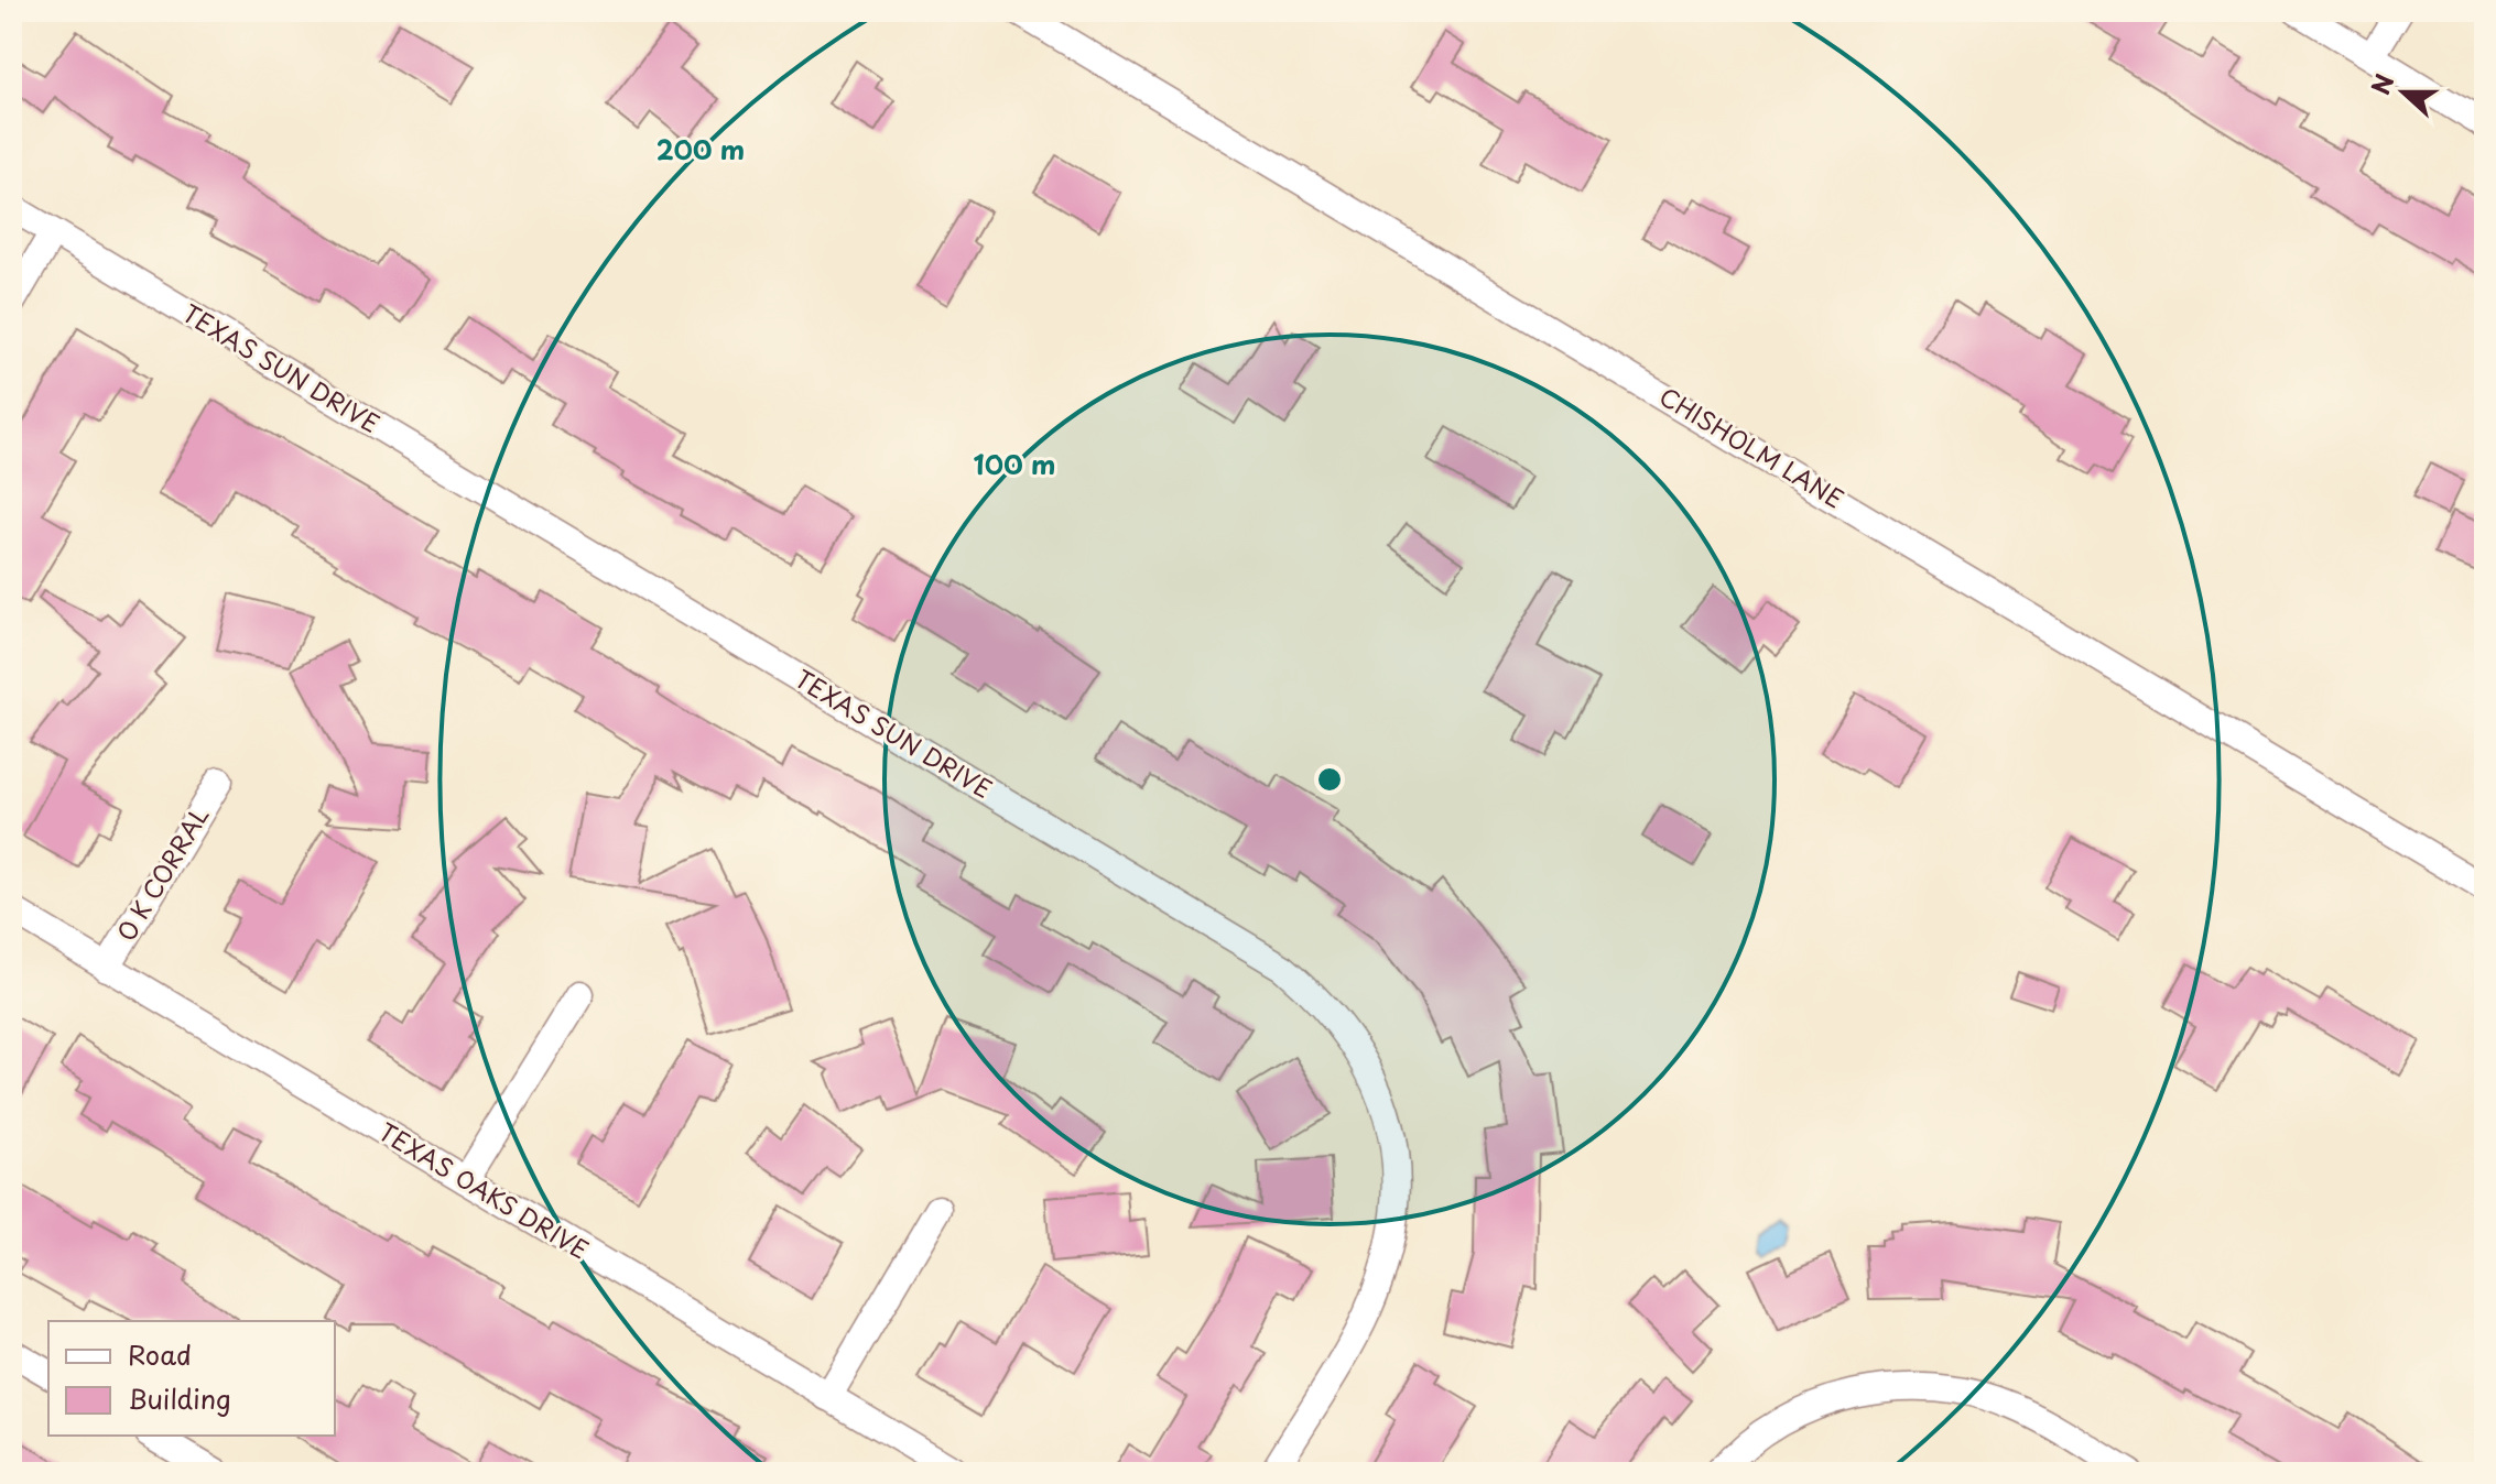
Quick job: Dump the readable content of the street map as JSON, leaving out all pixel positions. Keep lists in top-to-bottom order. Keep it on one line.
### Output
{"streets":{"street":["TEXAS SUN DRIVE","CHISHOLM LANE","O K CORRAL","TEXAS OAKS DRIVE"]},"crossings":[["O K CORRAL","TEXAS OAKS DRIVE"]],"legend":["Road","Building"],"north":"left","rings":["200 m","100 m"]}
